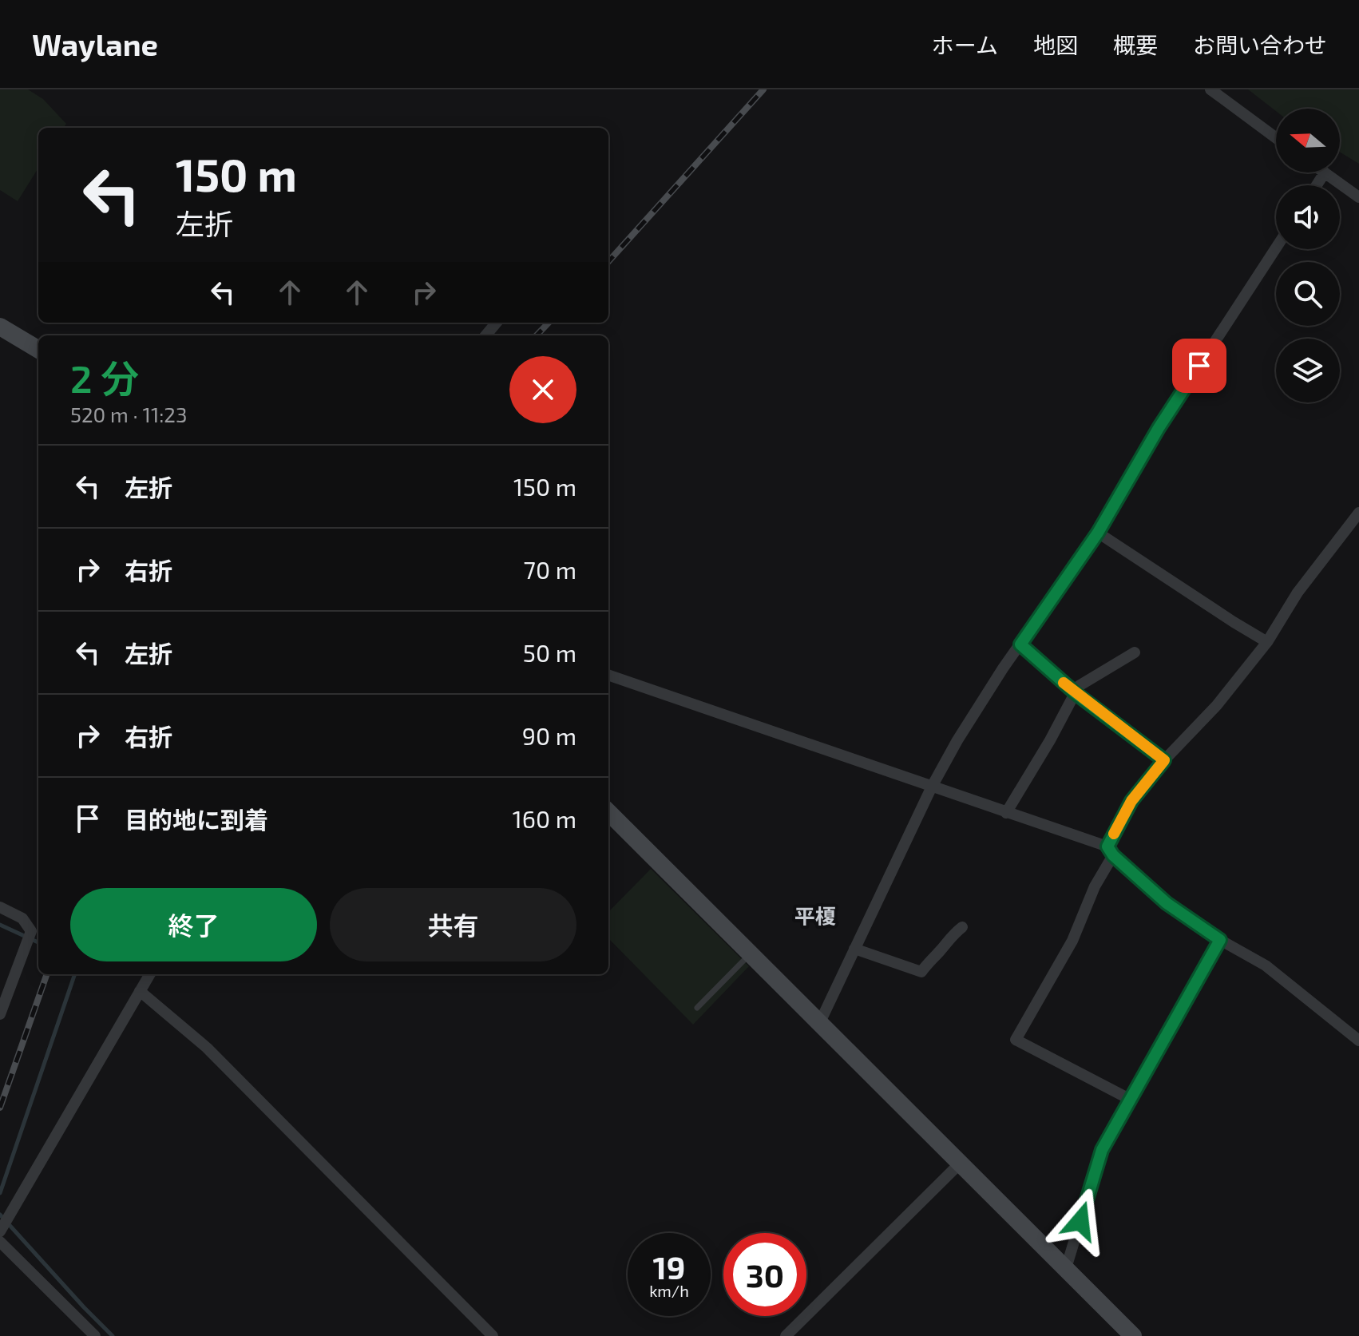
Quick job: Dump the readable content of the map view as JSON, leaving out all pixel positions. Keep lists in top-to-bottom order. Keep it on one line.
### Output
{"districts":["平榎"],"north":"left","page":{"header":"Waylane","nav":["ホーム","地図","概要","お問い合わせ"],"turn":["150 m","左折"],"heading":["2 分","520 m · 11:23"],"list":[{"name":"左折","value":"150 m"},{"name":"右折","value":"70 m"},{"name":"左折","value":"50 m"},{"name":"右折","value":"90 m"},{"name":"目的地に到着","value":"160 m"}],"buttons":["終了","共有"],"speed":"19 km/h","limit":"30"}}
